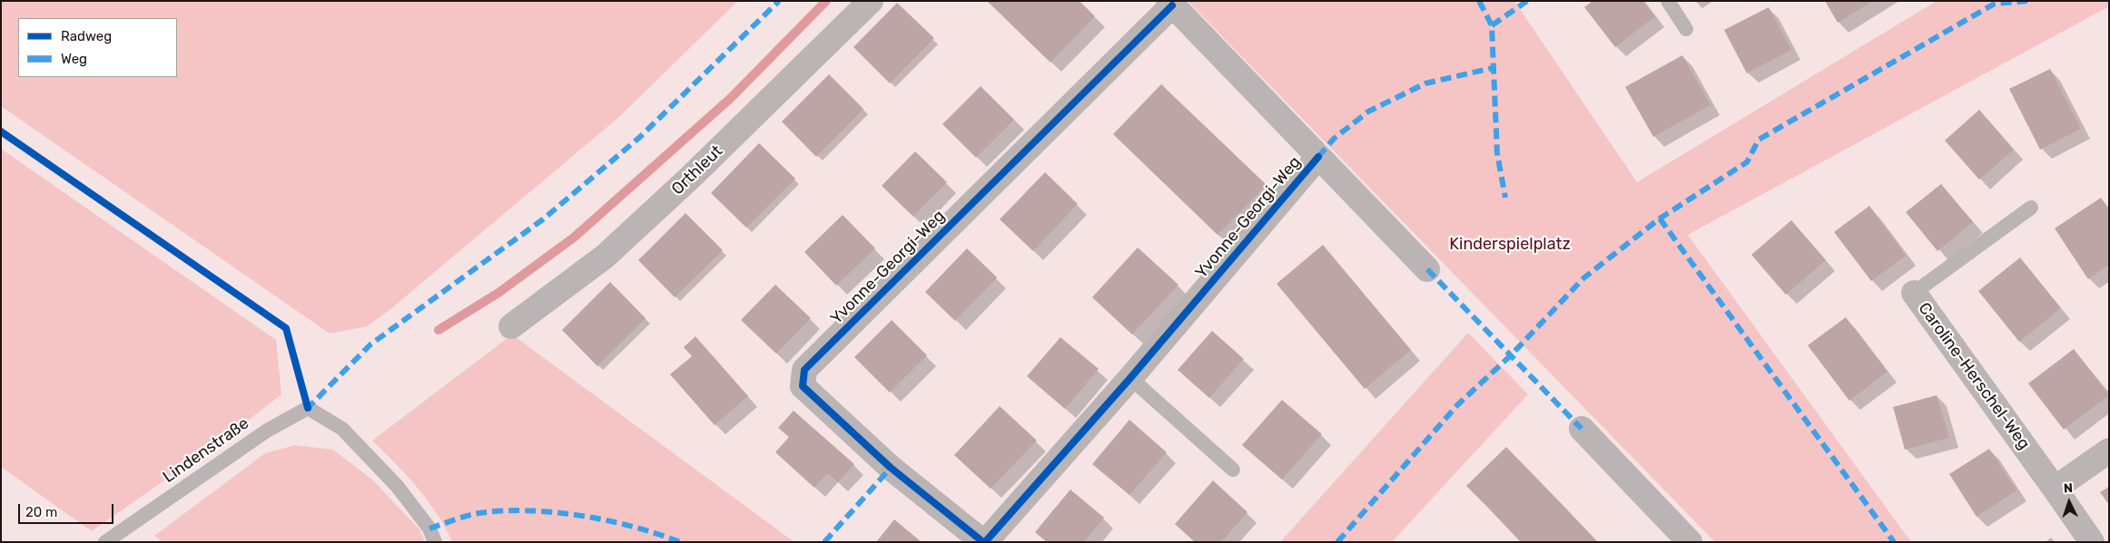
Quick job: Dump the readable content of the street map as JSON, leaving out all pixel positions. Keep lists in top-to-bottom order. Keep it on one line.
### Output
{"streets":{"street":["Orthleut","Yvonne-Georgi-Weg","Caroline-Herschel-Weg"],"lane":["Lindenstraße"]},"parks":["Kinderspielplatz"],"legend":["Radweg","Weg"],"scale_bar":"20 m","north":"top"}
